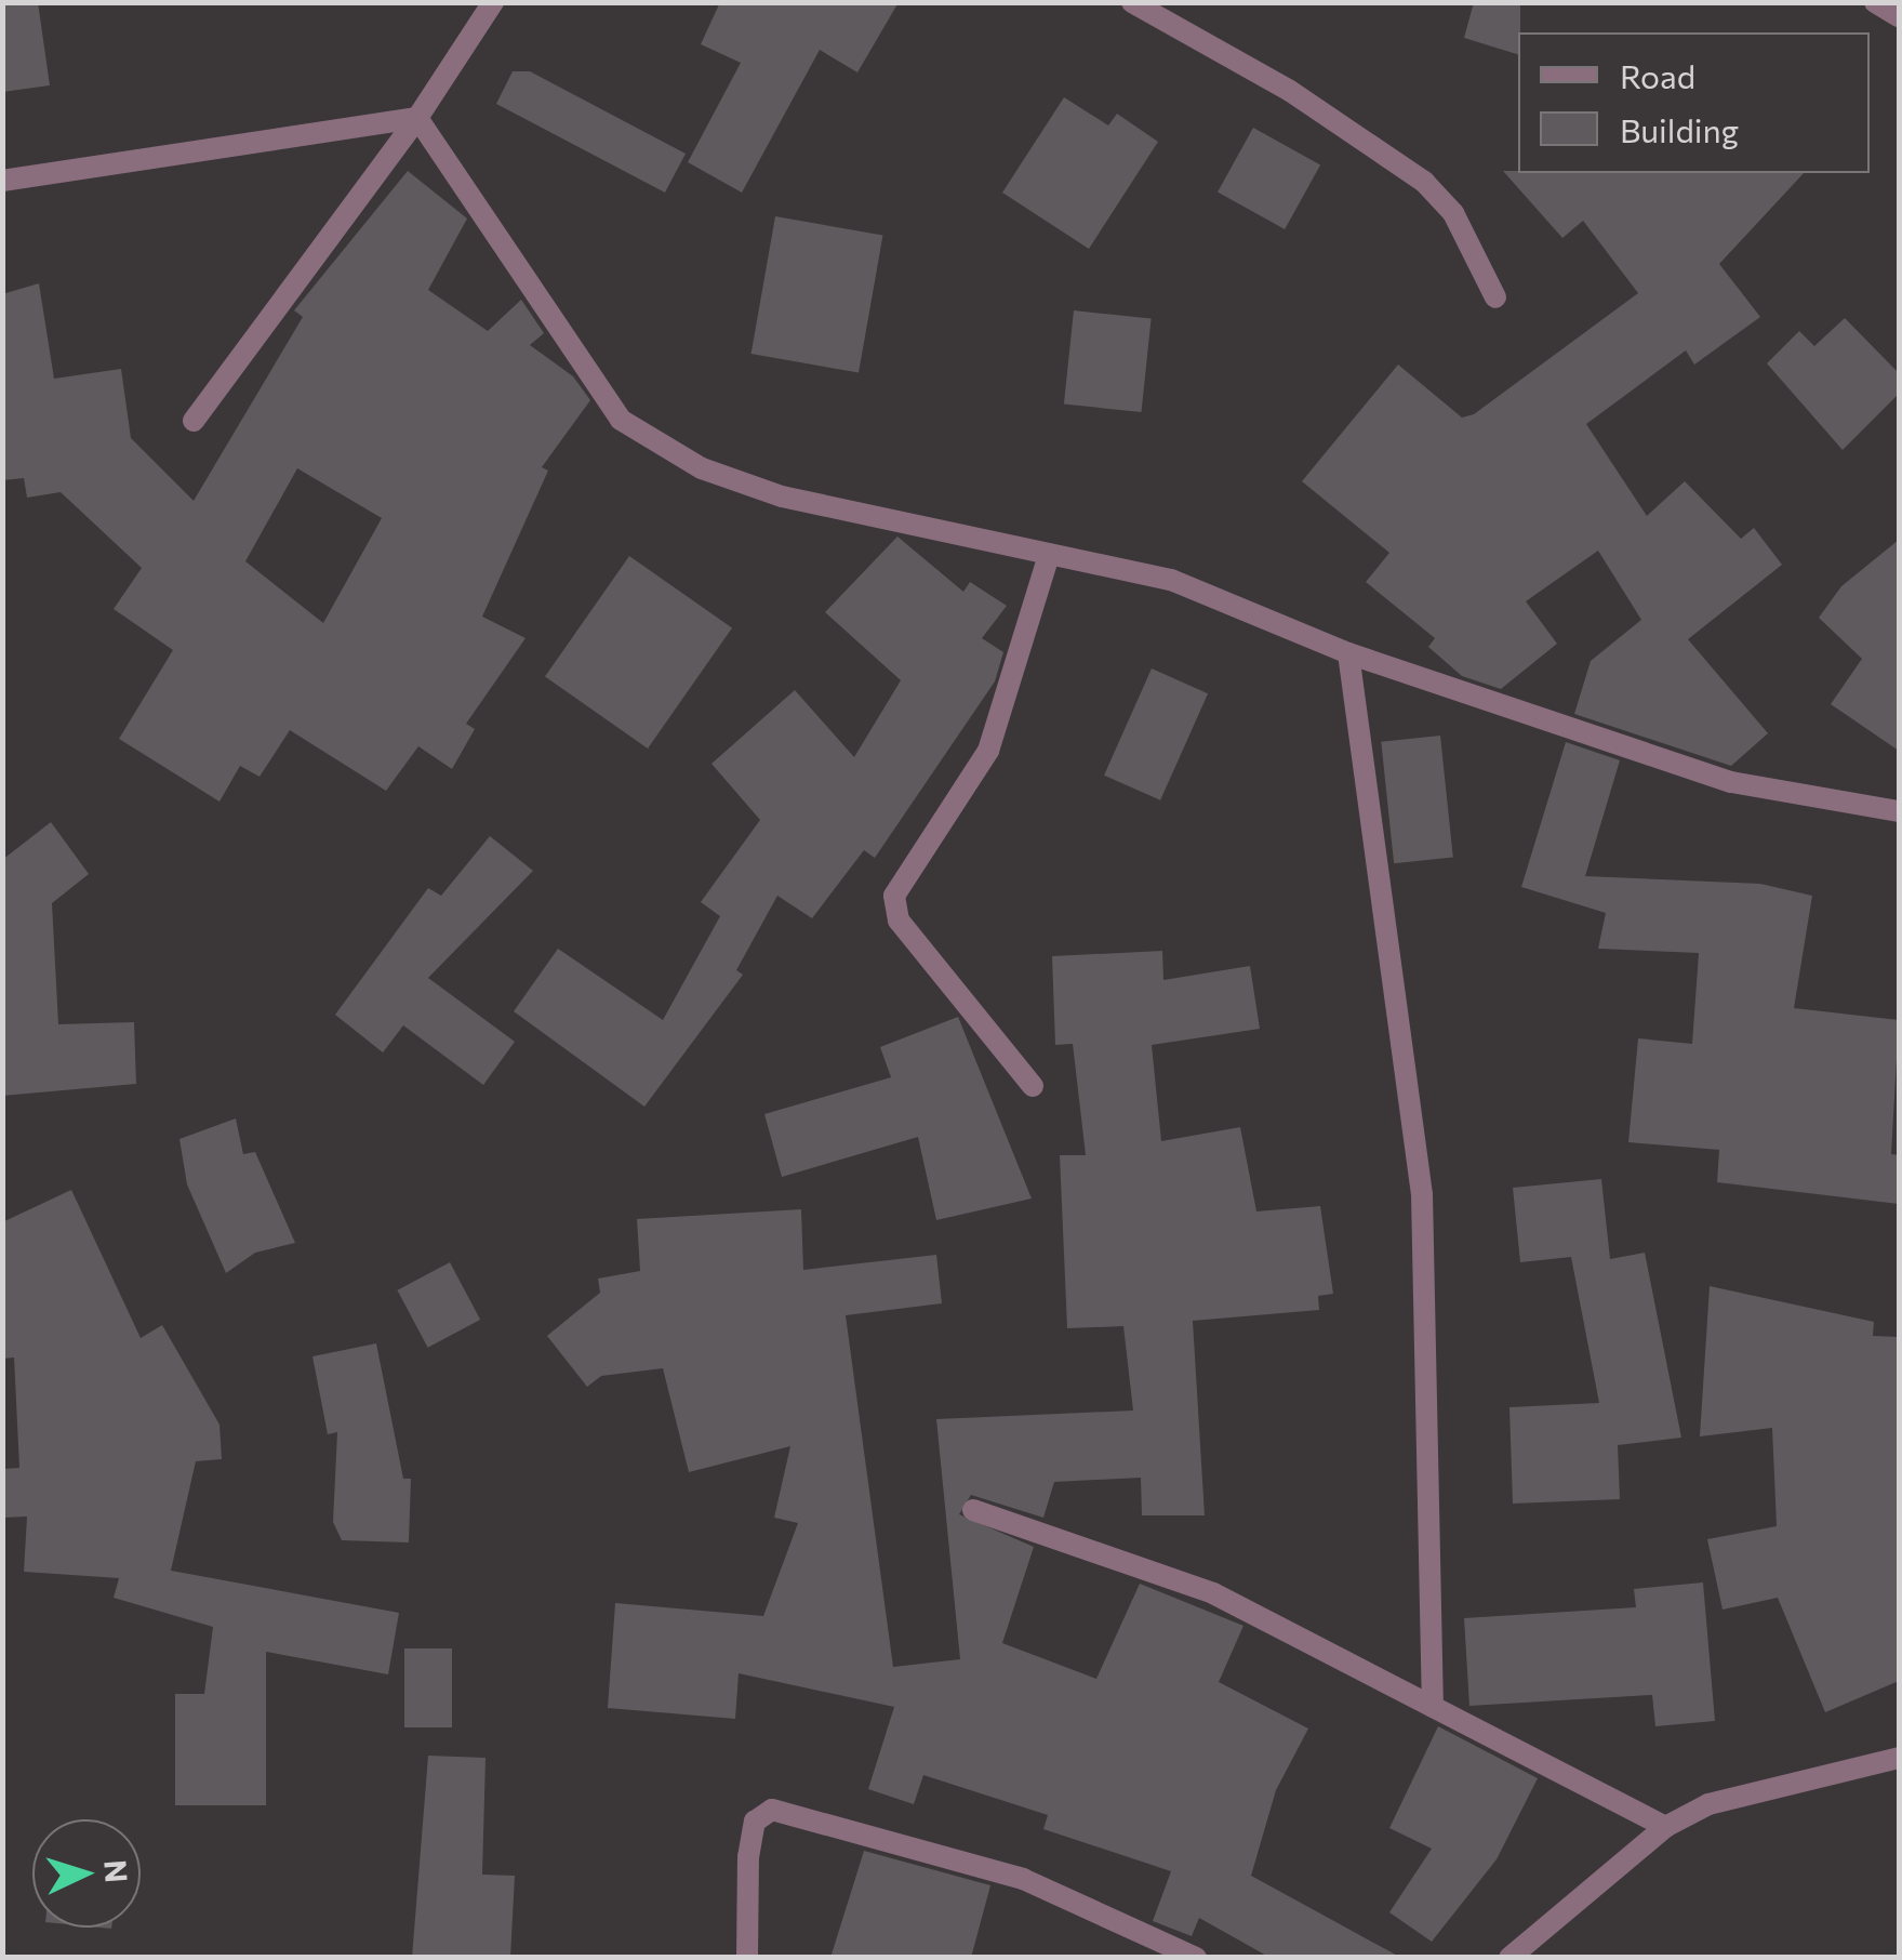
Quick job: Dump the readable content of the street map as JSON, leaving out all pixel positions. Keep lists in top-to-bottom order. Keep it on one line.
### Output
{"legend":["Road","Building"],"north":"right"}
